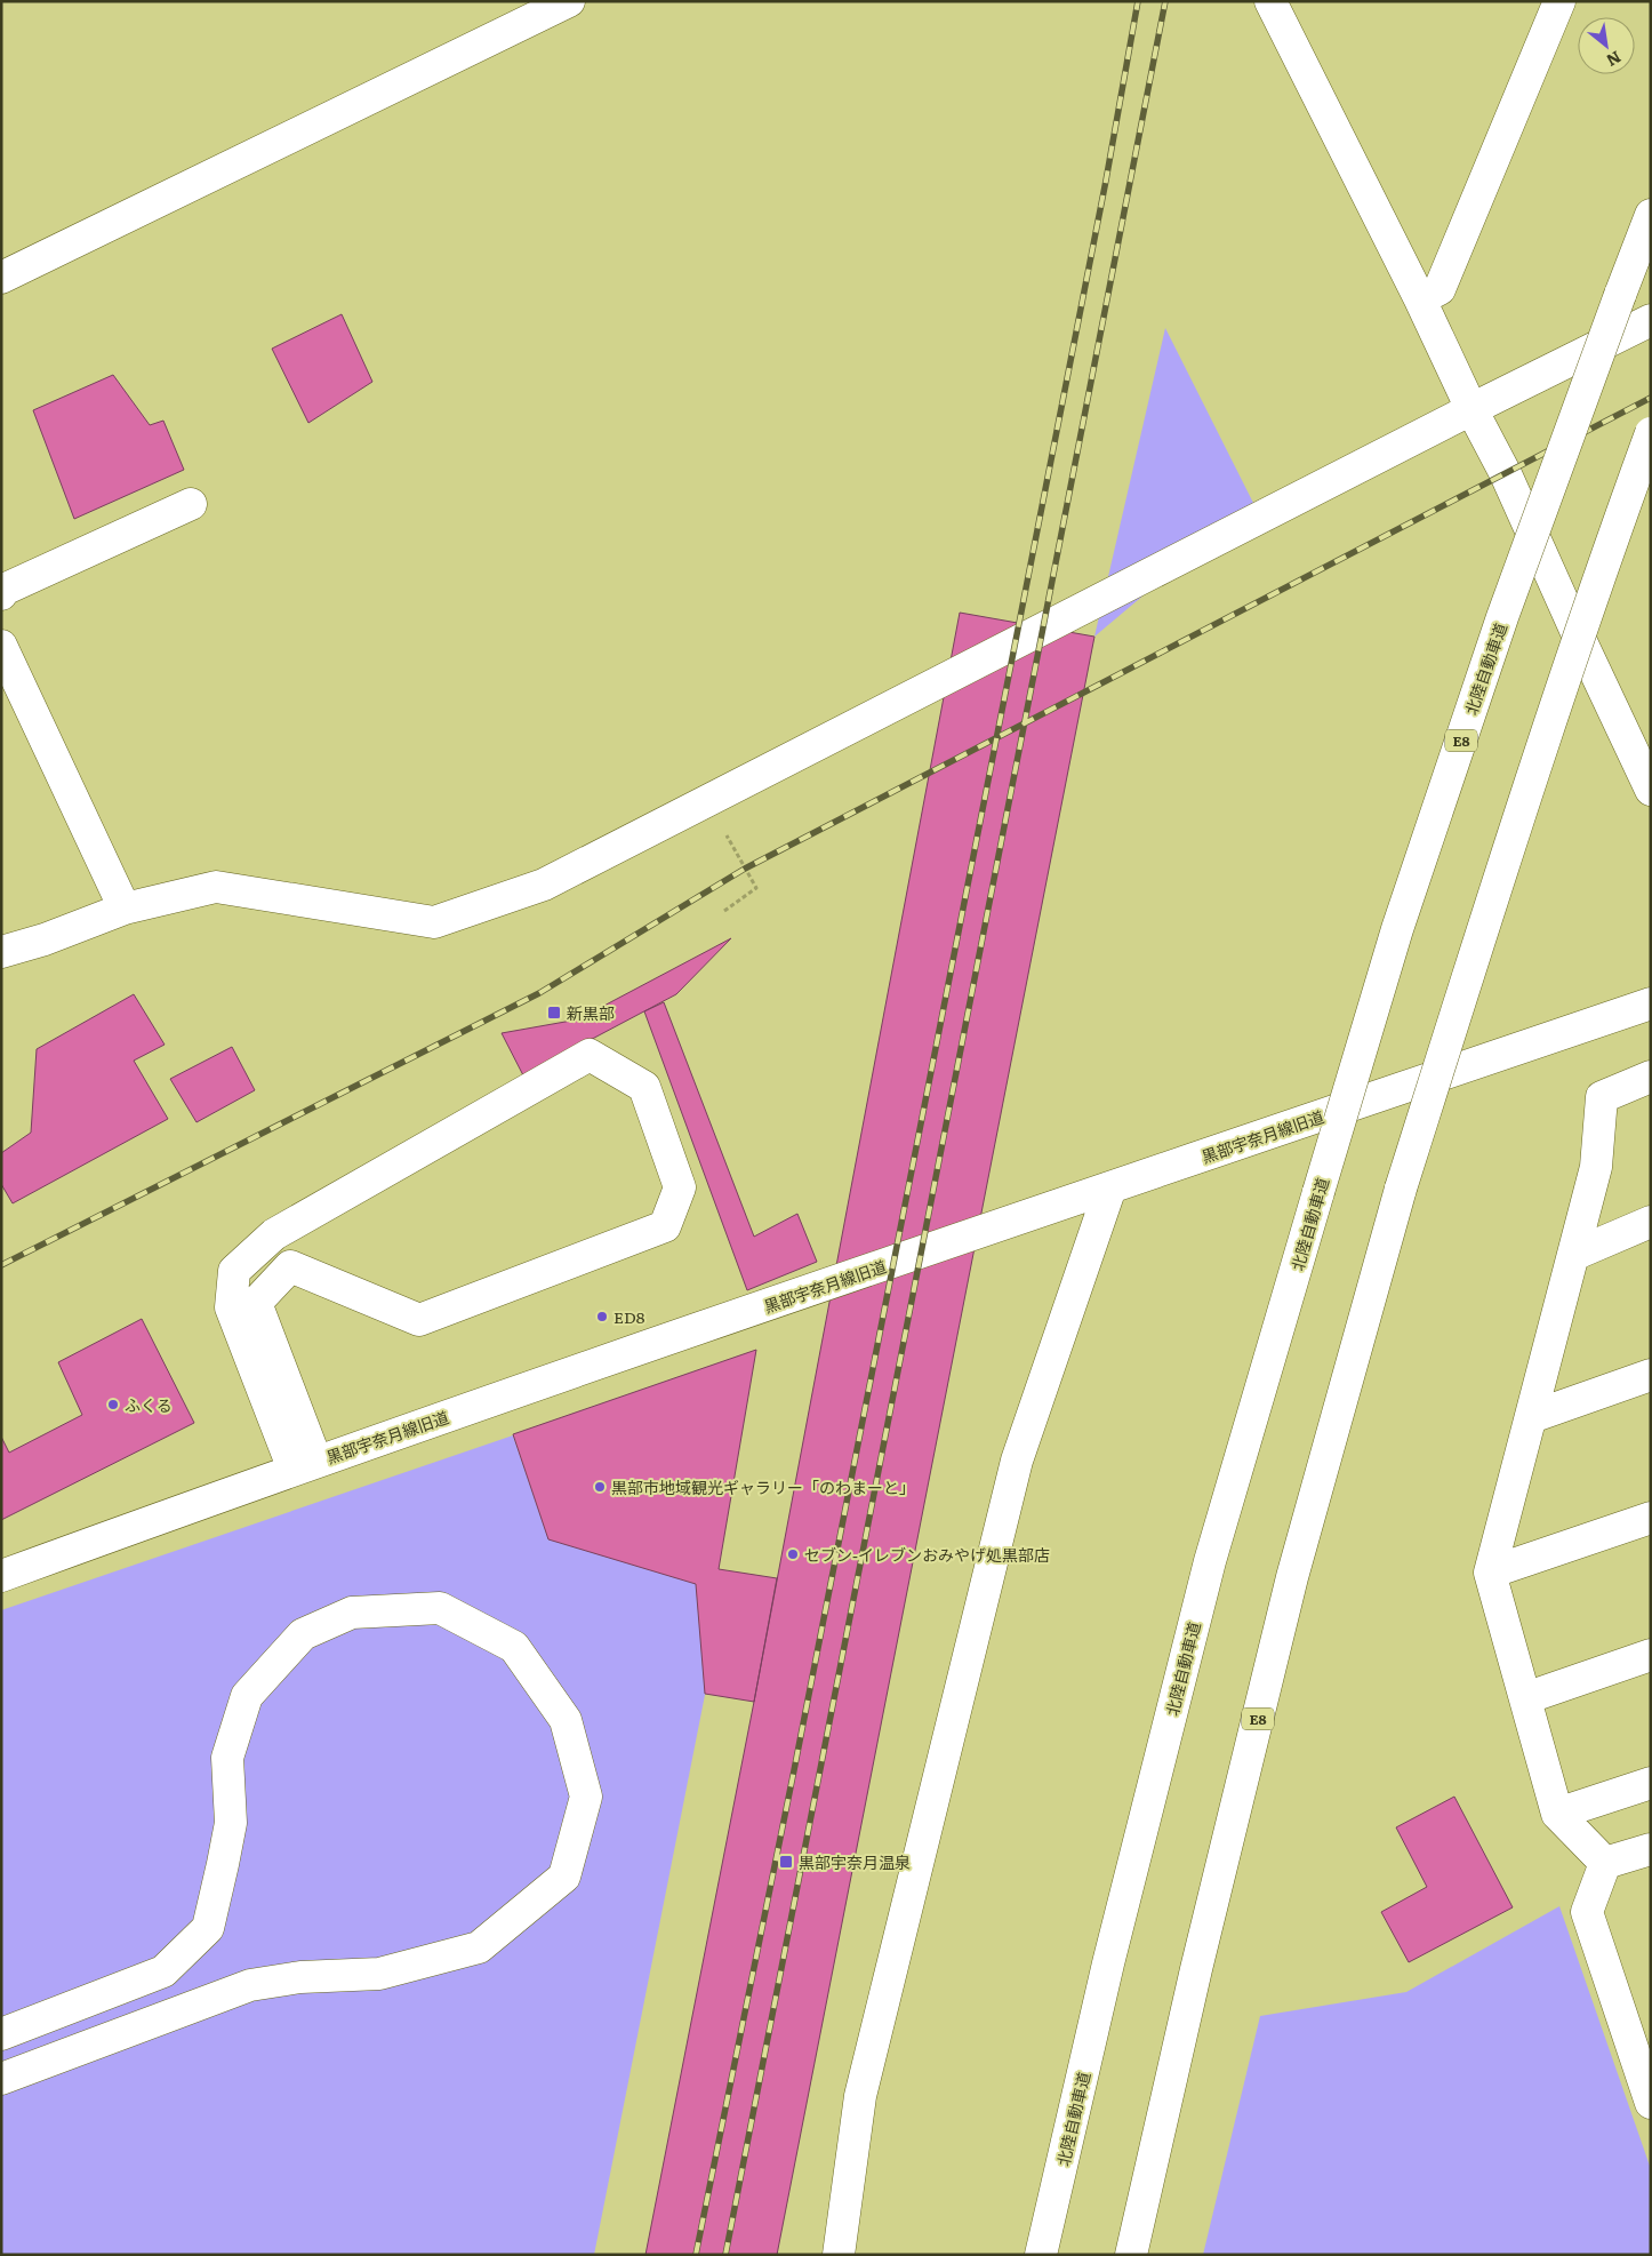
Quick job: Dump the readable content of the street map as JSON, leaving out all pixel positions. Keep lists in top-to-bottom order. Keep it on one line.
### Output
{"streets":{"main road":["北陸自動車道","E8","黒部宇奈月線旧道"]},"places":{"transit":["新黒部","黒部宇奈月温泉"],"other":["ED8","ふくる","黒部市地域観光ギャラリー「のわまーと」","セブン-イレブンおみやげ処黒部店"]},"north":"bottom right"}
